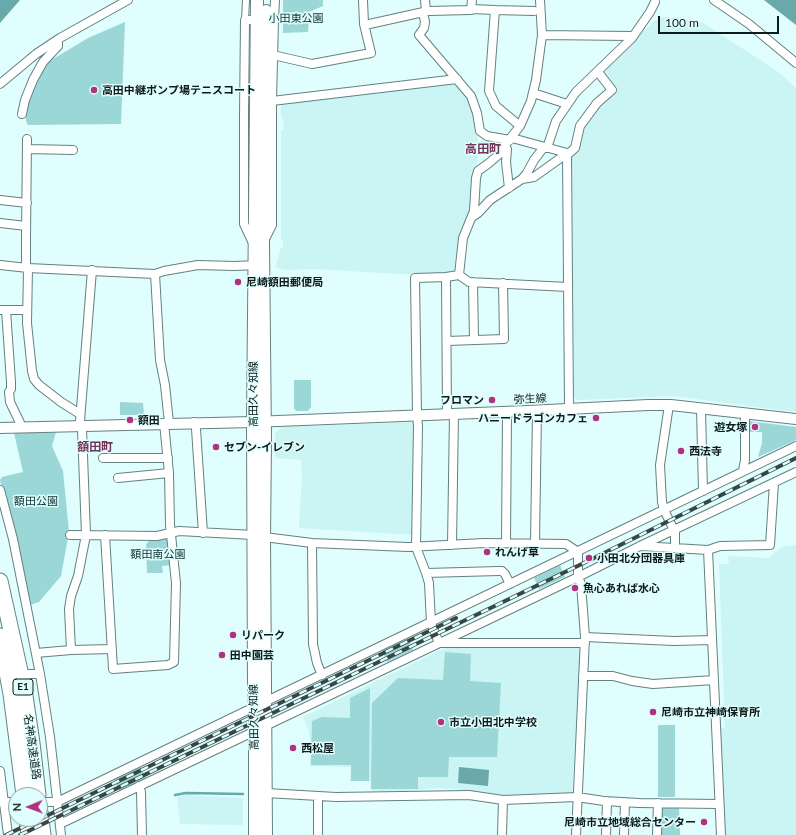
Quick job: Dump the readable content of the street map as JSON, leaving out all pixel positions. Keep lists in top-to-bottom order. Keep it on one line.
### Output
{"streets":{"highway":["E1","名神高速道路"],"main road":["高田久々知線"],"street":["弥生線"]},"crossings":[["高田久々知線","弥生線"]],"districts":["高田町","額田町"],"parks":["小田東公園","額田公園","額田南公園"],"places":["高田中継ポンプ場テニスコート","尼崎額田郵便局","フロマン","ハニードラゴンカフェ","額田","遊女塚","セブン-イレブン","西法寺","れんげ草","小田北分団器具庫","魚心あれば水心","リパーク","田中園芸","尼崎市立神崎保育所","市立小田北中学校","西松屋","尼崎市立地域総合センター"],"scale_bar":"100 m","north":"left"}
